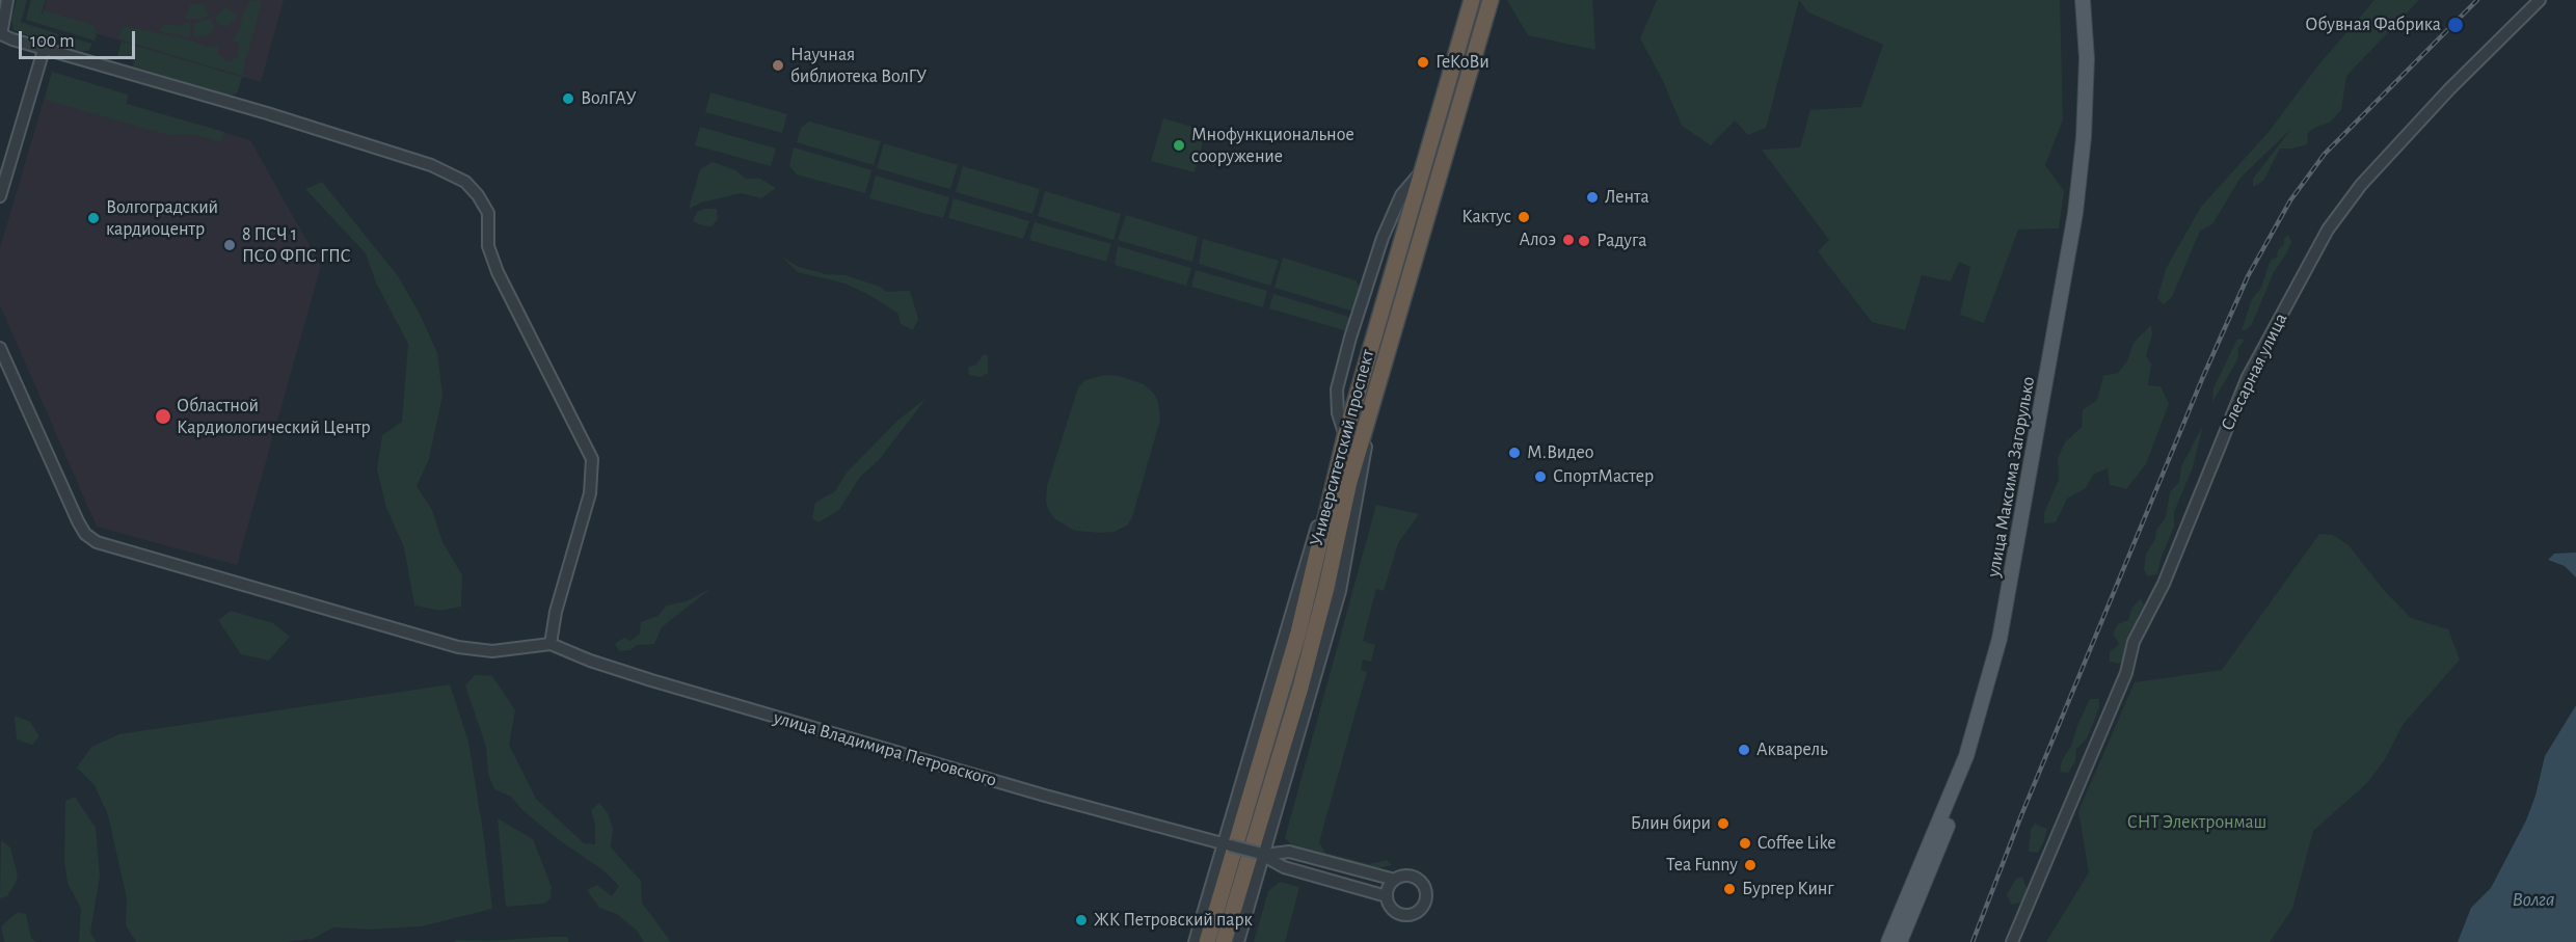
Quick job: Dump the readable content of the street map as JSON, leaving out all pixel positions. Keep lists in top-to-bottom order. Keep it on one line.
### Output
{"streets":{"highway":["Университетский проспект"],"main road":["улица Максима Загорулько"],"street":["Слесарная улица","улица Владимира Петровского"]},"crossings":[["Университетский проспект","улица Владимира Петровского"]],"water":["Волга"],"parks":["СНТ Электронмаш"],"places":["Обувная Фабрика","ГеКоВи","Научная библиотека ВолГУ","ВолГАУ","Мнофункциональное сооружение","Лента","Кактус","Волгоградский кардиоцентр","Алоэ","Радуга","8 ПСЧ 1 ПСО ФПС ГПС","Областной Кардиологический Центр","М.Видео","СпортМастер","Акварель","Блин бири","Coffee Like","Tea Funny","Бургер Кинг","ЖК Петровский парк"],"scale_bar":"100 m"}
